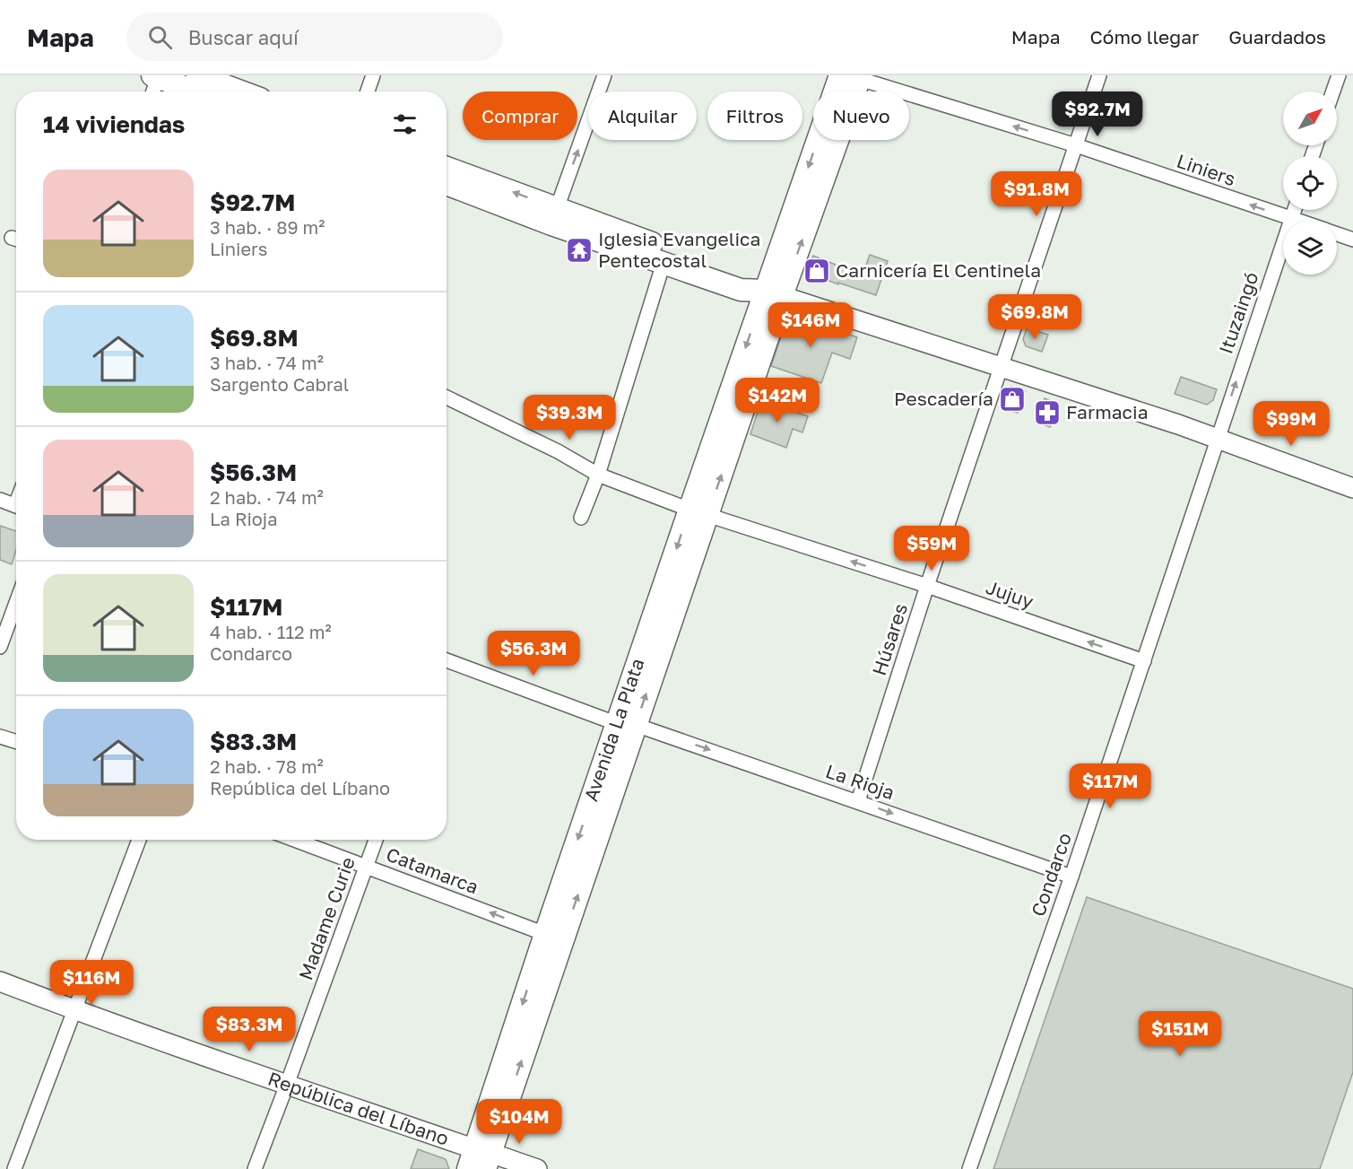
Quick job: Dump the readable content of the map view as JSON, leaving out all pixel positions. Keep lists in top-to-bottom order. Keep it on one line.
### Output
{"streets":{"main road":["Avenida La Plata"],"street":["Liniers","Ituzaingó","Jujuy","Húsares","La Rioja","Catamarca","Condarco","Madame Curie","República del Líbano"]},"crossings":[["Liniers","Ituzaingó"],["Liniers","Húsares"],["Liniers","Avenida La Plata"],["Ituzaingó","Condarco"],["Jujuy","Húsares"],["Jujuy","Avenida La Plata"],["Jujuy","Condarco"],["Húsares","La Rioja"],["Avenida La Plata","La Rioja"],["Avenida La Plata","Catamarca"],["Avenida La Plata","República del Líbano"],["La Rioja","Condarco"],["Catamarca","Madame Curie"],["Madame Curie","República del Líbano"]],"one_way":["Liniers","Ituzaingó","Jujuy","La Rioja","Catamarca"],"places":{"temple":["Iglesia Evangelica Pentecostal"],"shop":["Carnicería El Centinela","Pescadería"],"pharmacy":["Farmacia"]},"north":"top right","page":{"header":"Mapa","search":"Buscar aquí","nav":["Mapa","Cómo llegar","Guardados"],"price":["$92.7M","$91.8M","$69.8M","$146M","$142M","$39.3M","$99M","$59M","$56.3M","$117M","$116M","$83.3M","$151M","$104M"],"chip":["Comprar","Alquilar","Filtros","Nuevo"],"heading":"14 viviendas","list":[{"name":"$92.7M","note":"3 hab. · 89 m² · Liniers"},{"name":"$69.8M","note":"3 hab. · 74 m² · Sargento Cabral"},{"name":"$56.3M","note":"2 hab. · 74 m² · La Rioja"},{"name":"$117M","note":"4 hab. · 112 m² · Condarco"},{"name":"$83.3M","note":"2 hab. · 78 m² · República del Líbano"}]}}
